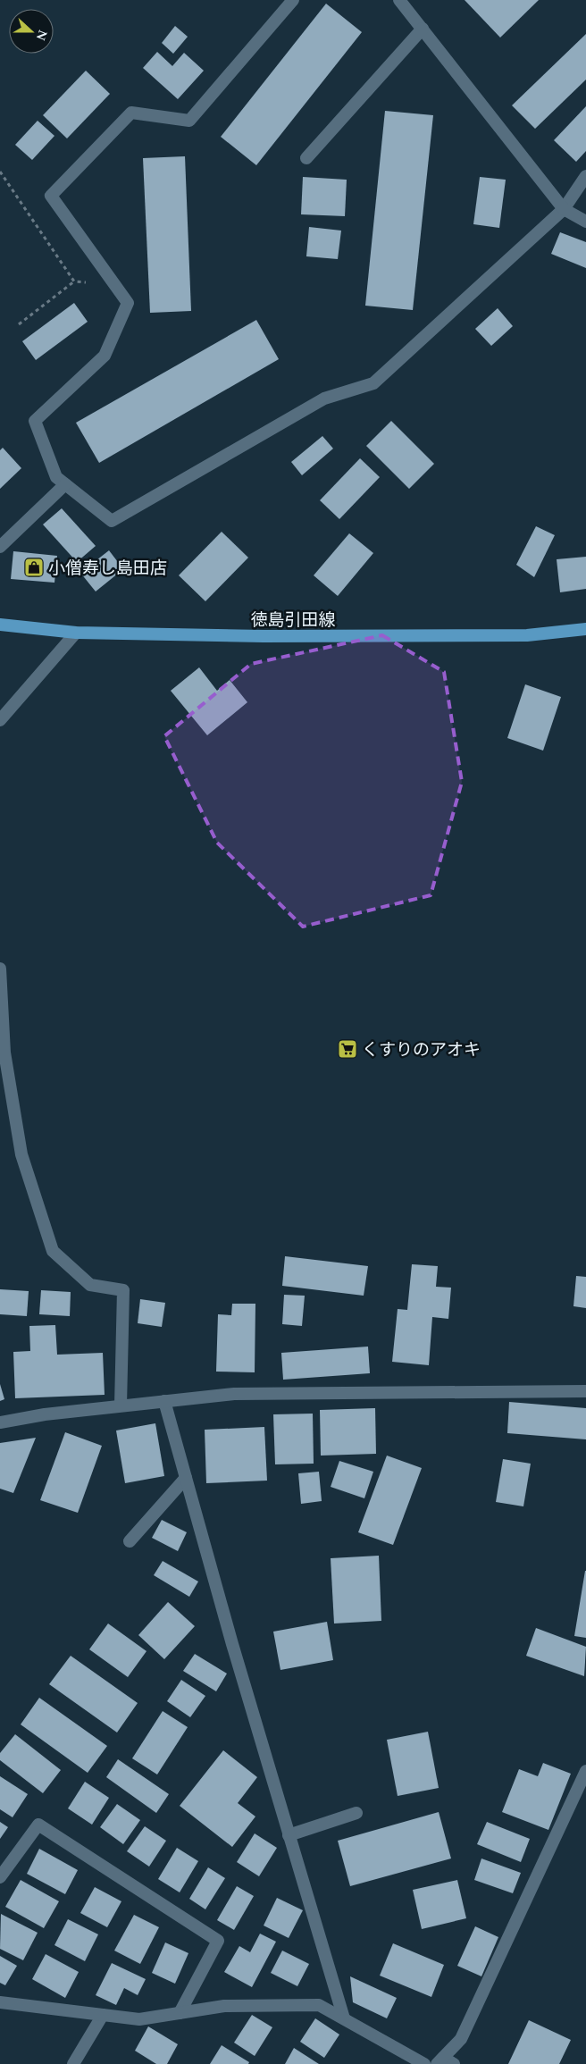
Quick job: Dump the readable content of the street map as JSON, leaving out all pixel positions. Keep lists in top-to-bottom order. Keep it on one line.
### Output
{"streets":{"main road":["徳島引田線"]},"places":{"shop":["小僧寿し島田店"],"supermarket":["くすりのアオキ"]},"north":"right"}
